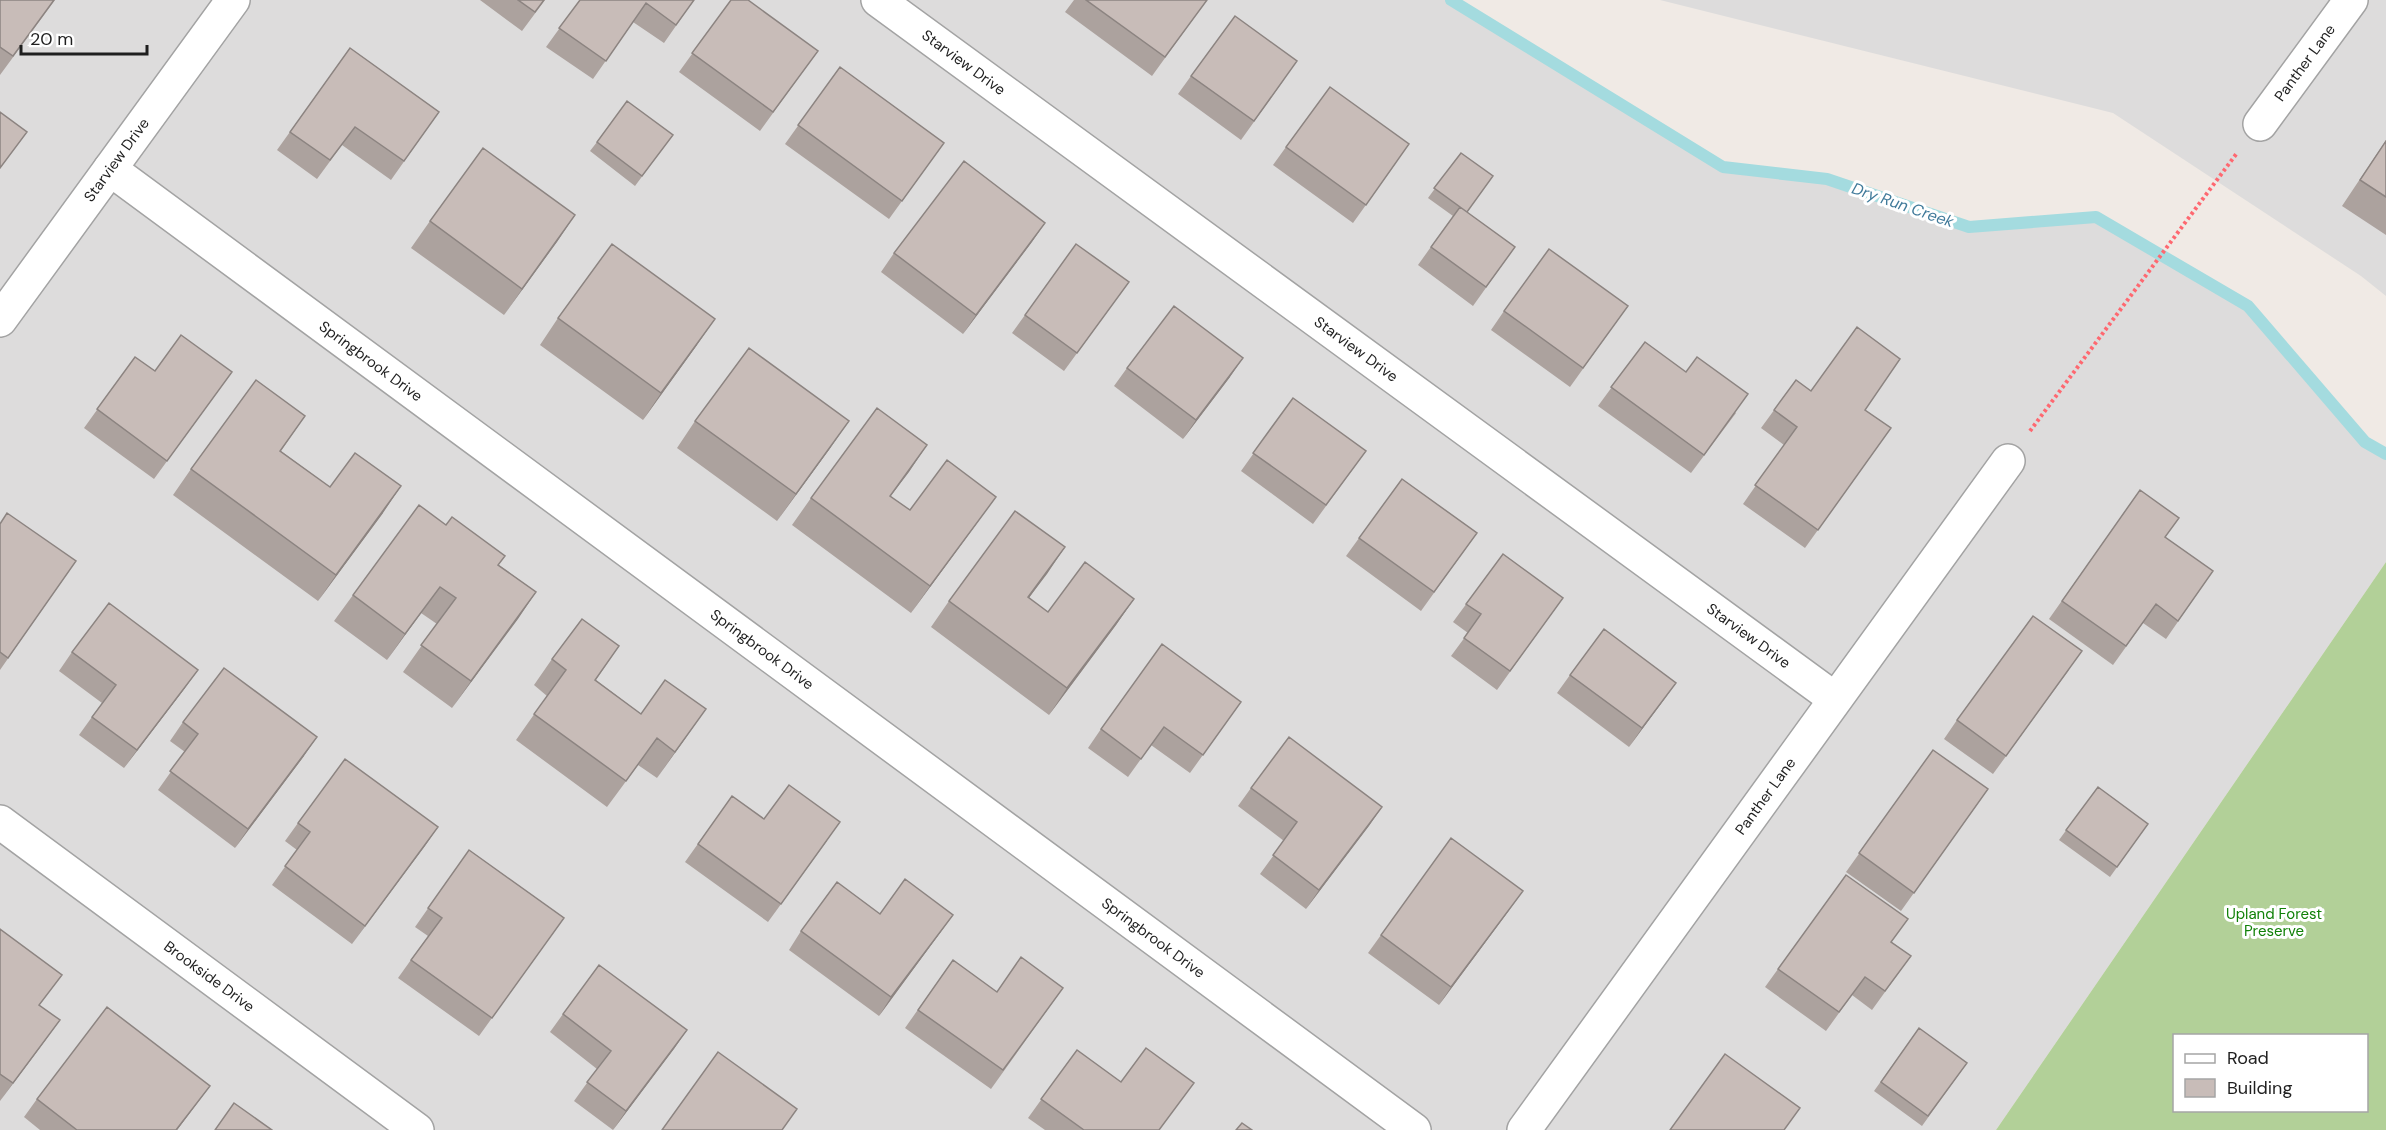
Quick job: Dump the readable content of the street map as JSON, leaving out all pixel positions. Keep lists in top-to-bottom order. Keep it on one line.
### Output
{"streets":{"street":["Panther Lane","Starview Drive","Springbrook Drive","Brookside Drive"]},"crossings":[["Panther Lane","Starview Drive"],["Starview Drive","Springbrook Drive"]],"water":["Dry Run Creek"],"parks":["Upland Forest Preserve"],"legend":["Road","Building"],"scale_bar":"20 m"}
